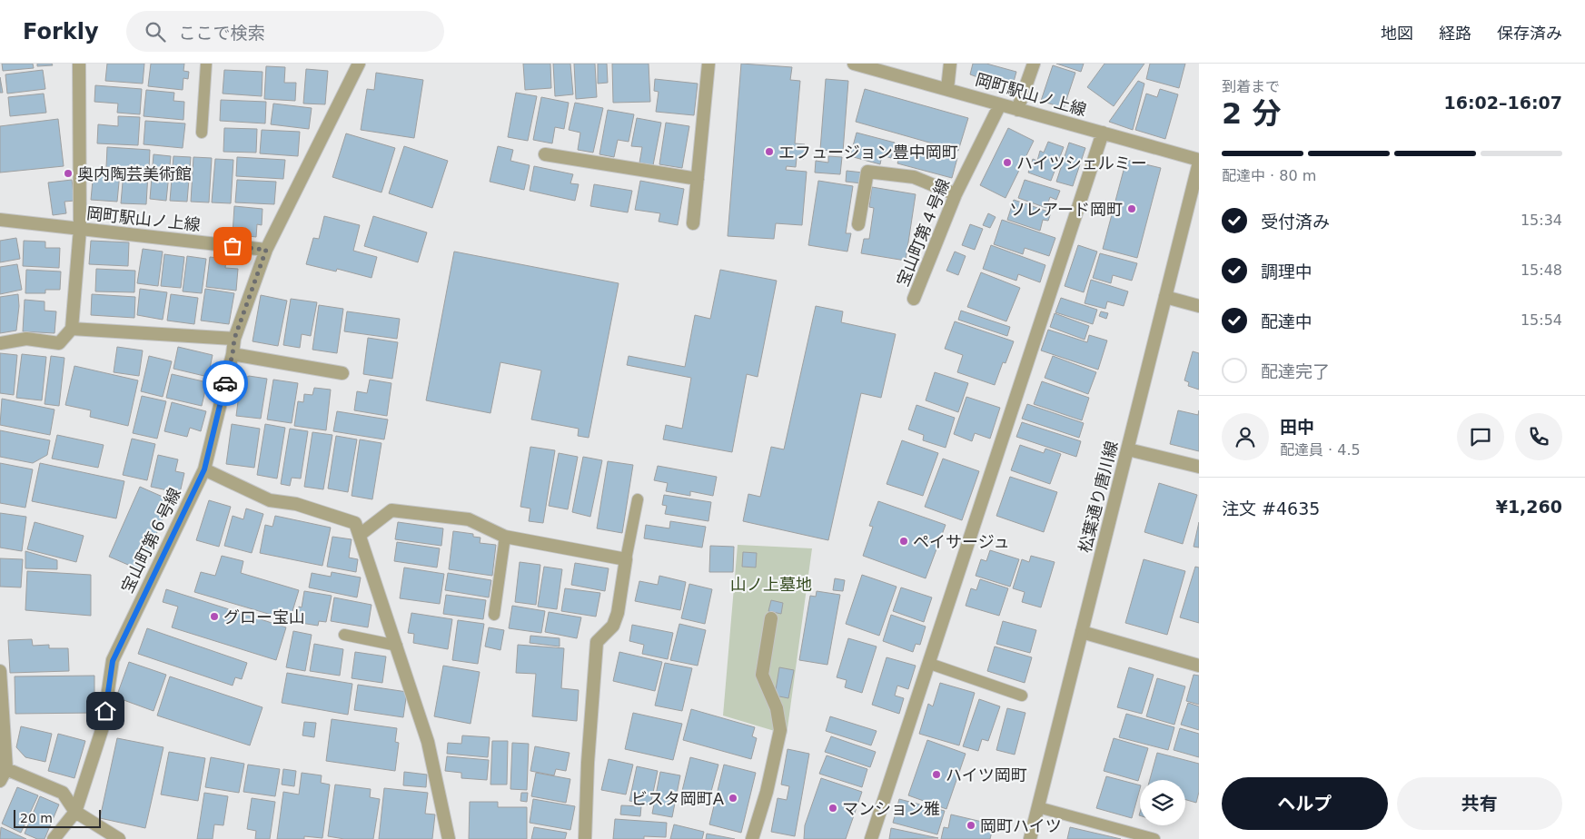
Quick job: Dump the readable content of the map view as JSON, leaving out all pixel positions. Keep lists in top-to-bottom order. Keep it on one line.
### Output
{"streets":{"street":["岡町駅山ノ上線","宝山町第４号線","松葉通り唐川線","宝山町第６号線"]},"crossings":[["岡町駅山ノ上線","宝山町第４号線"],["岡町駅山ノ上線","松葉通り唐川線"],["岡町駅山ノ上線","宝山町第６号線"]],"parks":["山ノ上墓地"],"places":["エフュージョン豊中岡町","ハイツシェルミー","奥内陶芸美術館","ソレアード岡町","ペイサージュ","グロー宝山","ハイツ岡町","ビスタ岡町A","マンション雅","岡町ハイツ"],"scale_bar":"20 m","page":{"header":"Forkly","search":"ここで検索","nav":["地図","経路","保存済み"],"heading":["2 分","到着まで","16:02–16:07"],"panel":["田中","配達員 · 4.5","注文 #4635","¥1,260"],"bar":"配達中 · 80 m","list":[["受付済み","15:34"],["調理中","15:48"],["配達中","15:54"],"配達完了"],"buttons":["ヘルプ","共有"],"scale":"20 m"}}
